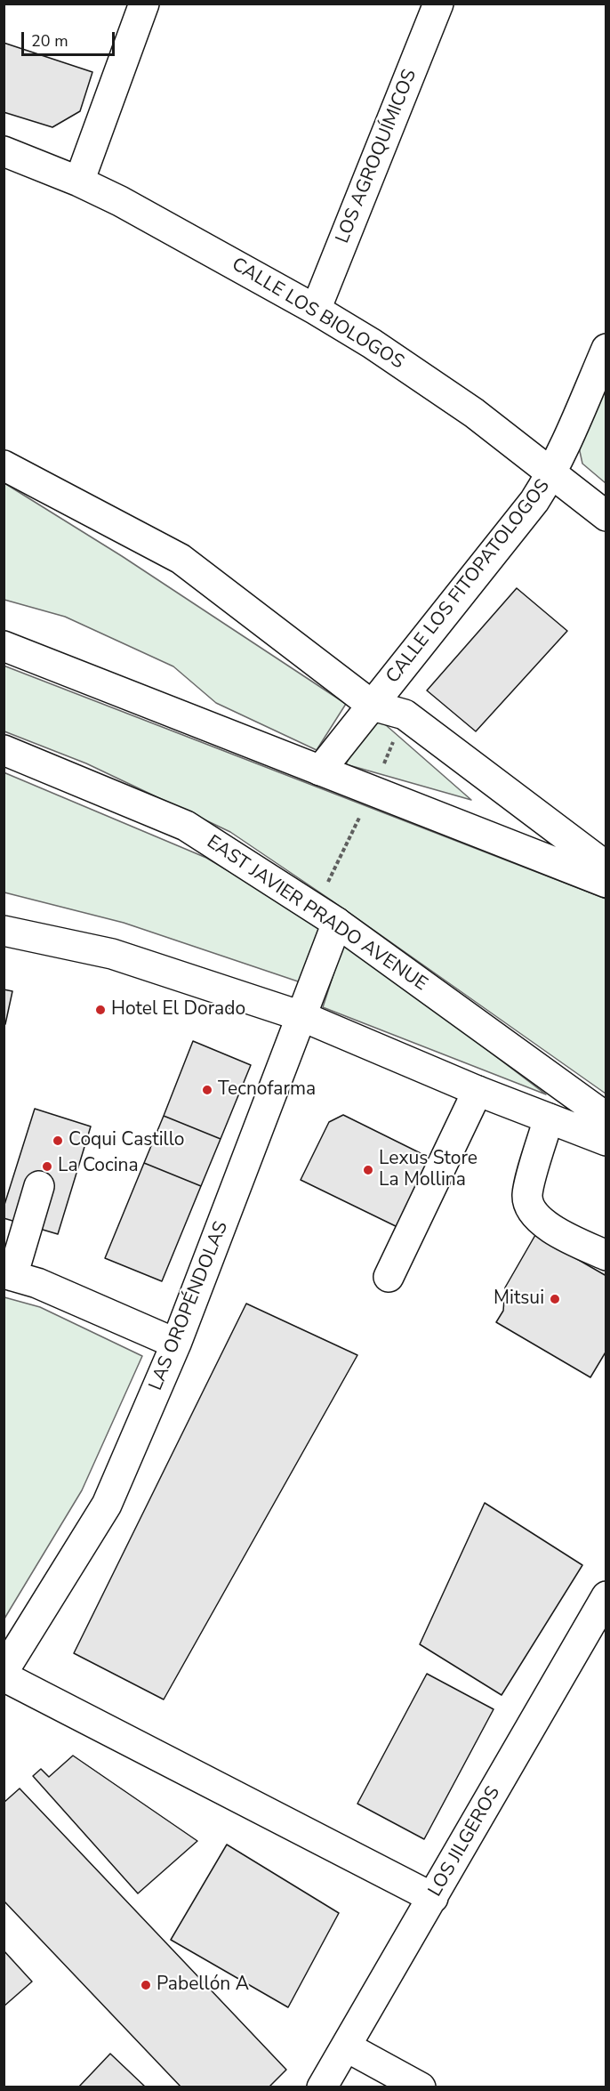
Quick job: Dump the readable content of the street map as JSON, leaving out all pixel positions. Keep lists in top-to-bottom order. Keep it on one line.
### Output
{"streets":{"street":["LOS AGROQUÍMICOS","CALLE LOS BIOLOGOS","CALLE LOS FITOPATOLOGOS","EAST JAVIER PRADO AVENUE","LAS OROPÉNDOLAS","LOS JILGEROS"]},"crossings":[["LOS AGROQUÍMICOS","CALLE LOS BIOLOGOS"],["CALLE LOS BIOLOGOS","CALLE LOS FITOPATOLOGOS"],["EAST JAVIER PRADO AVENUE","LAS OROPÉNDOLAS"]],"places":["Hotel El Dorado","Tecnofarma","Coqui Castillo","La Cocina","Lexus Store La Mollina","Mitsui","Pabellón A"],"scale_bar":"20 m"}
